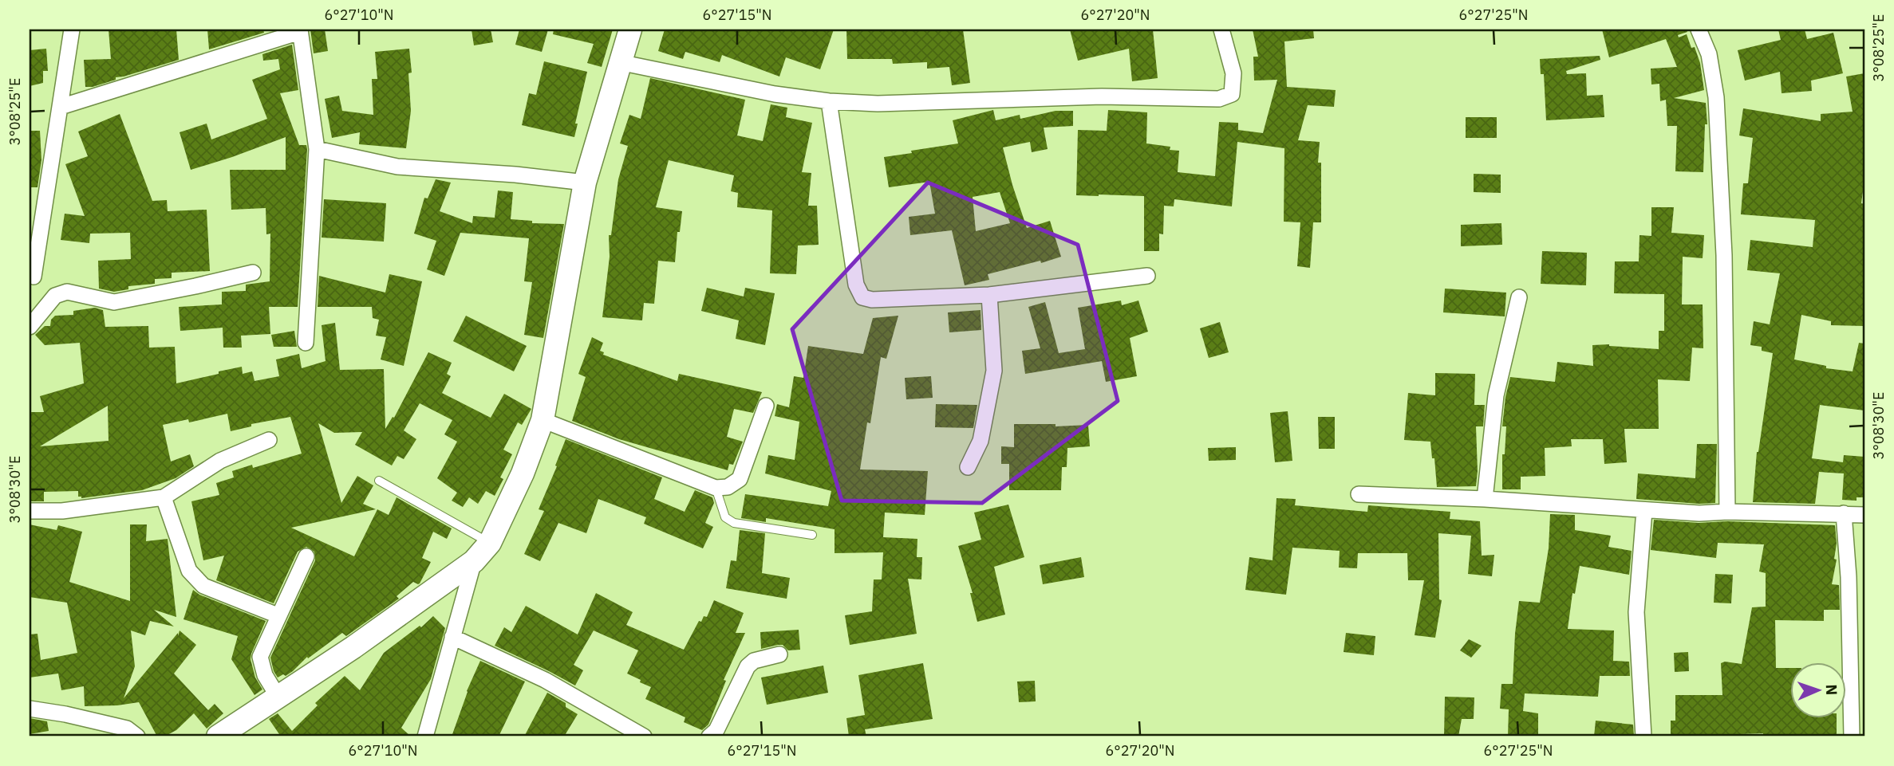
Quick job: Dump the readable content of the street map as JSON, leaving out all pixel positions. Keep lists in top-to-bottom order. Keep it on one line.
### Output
{"north":"right","coordinates":["6°27'10\"N","6°27'15\"N","6°27'20\"N","6°27'25\"N","3°08'25\"E","3°08'30\"E"]}
